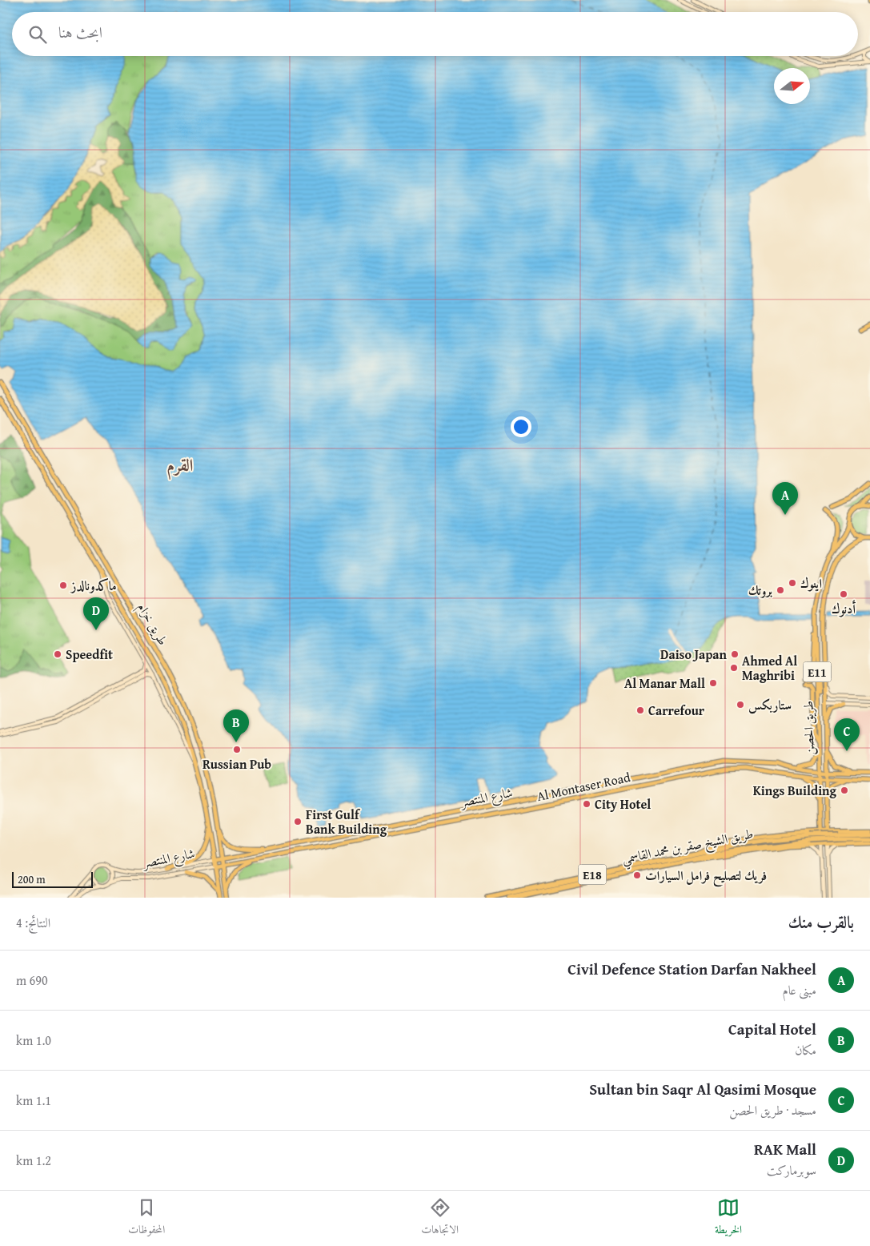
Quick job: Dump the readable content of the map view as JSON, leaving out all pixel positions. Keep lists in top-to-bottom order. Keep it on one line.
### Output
{"streets":{"highway":["طريق الشيخ صقر بن محمد القاسمي","E18"],"main road":["طريق خزام","E11","طريق الحصن","Al Montaser Road","شارع المنتصر"]},"crossings":[["طريق خزام","شارع المنتصر"],["طريق الحصن","Al Montaser Road"],["طريق الحصن","شارع المنتصر"],["Al Montaser Road","شارع المنتصر"]],"districts":["القرم"],"places":["اينوك","ماكدونالدز","بروتك","أدنوك","Speedfit","Daiso Japan","Ahmed Al Maghribi","Al Manar Mall","ستاربكس","Carrefour","Russian Pub","Kings Building","City Hotel","First Gulf Bank Building","فريك لتصليح فرامل السيارات"],"scale_bar":"200 m","north":"right","page":{"search":"ابحث هنا","pins":["A","D","B","C"],"scale":"200 m","heading":["بالقرب منك","النتائج: 4"],"list":[{"mark":"A","name":"Civil Defence Station Darfan Nakheel","note":"مبنى عام","value":"690 m"},{"mark":"B","name":"Capital Hotel","note":"مكان","value":"1.0 km"},{"mark":"C","name":"Sultan bin Saqr Al Qasimi Mosque","note":"مسجد · طريق الحصن","value":"1.1 km"},{"mark":"D","name":"RAK Mall","note":"سوبرماركت","value":"1.2 km"}],"nav":["الخريطة","الاتجاهات","المحفوظات"]}}
